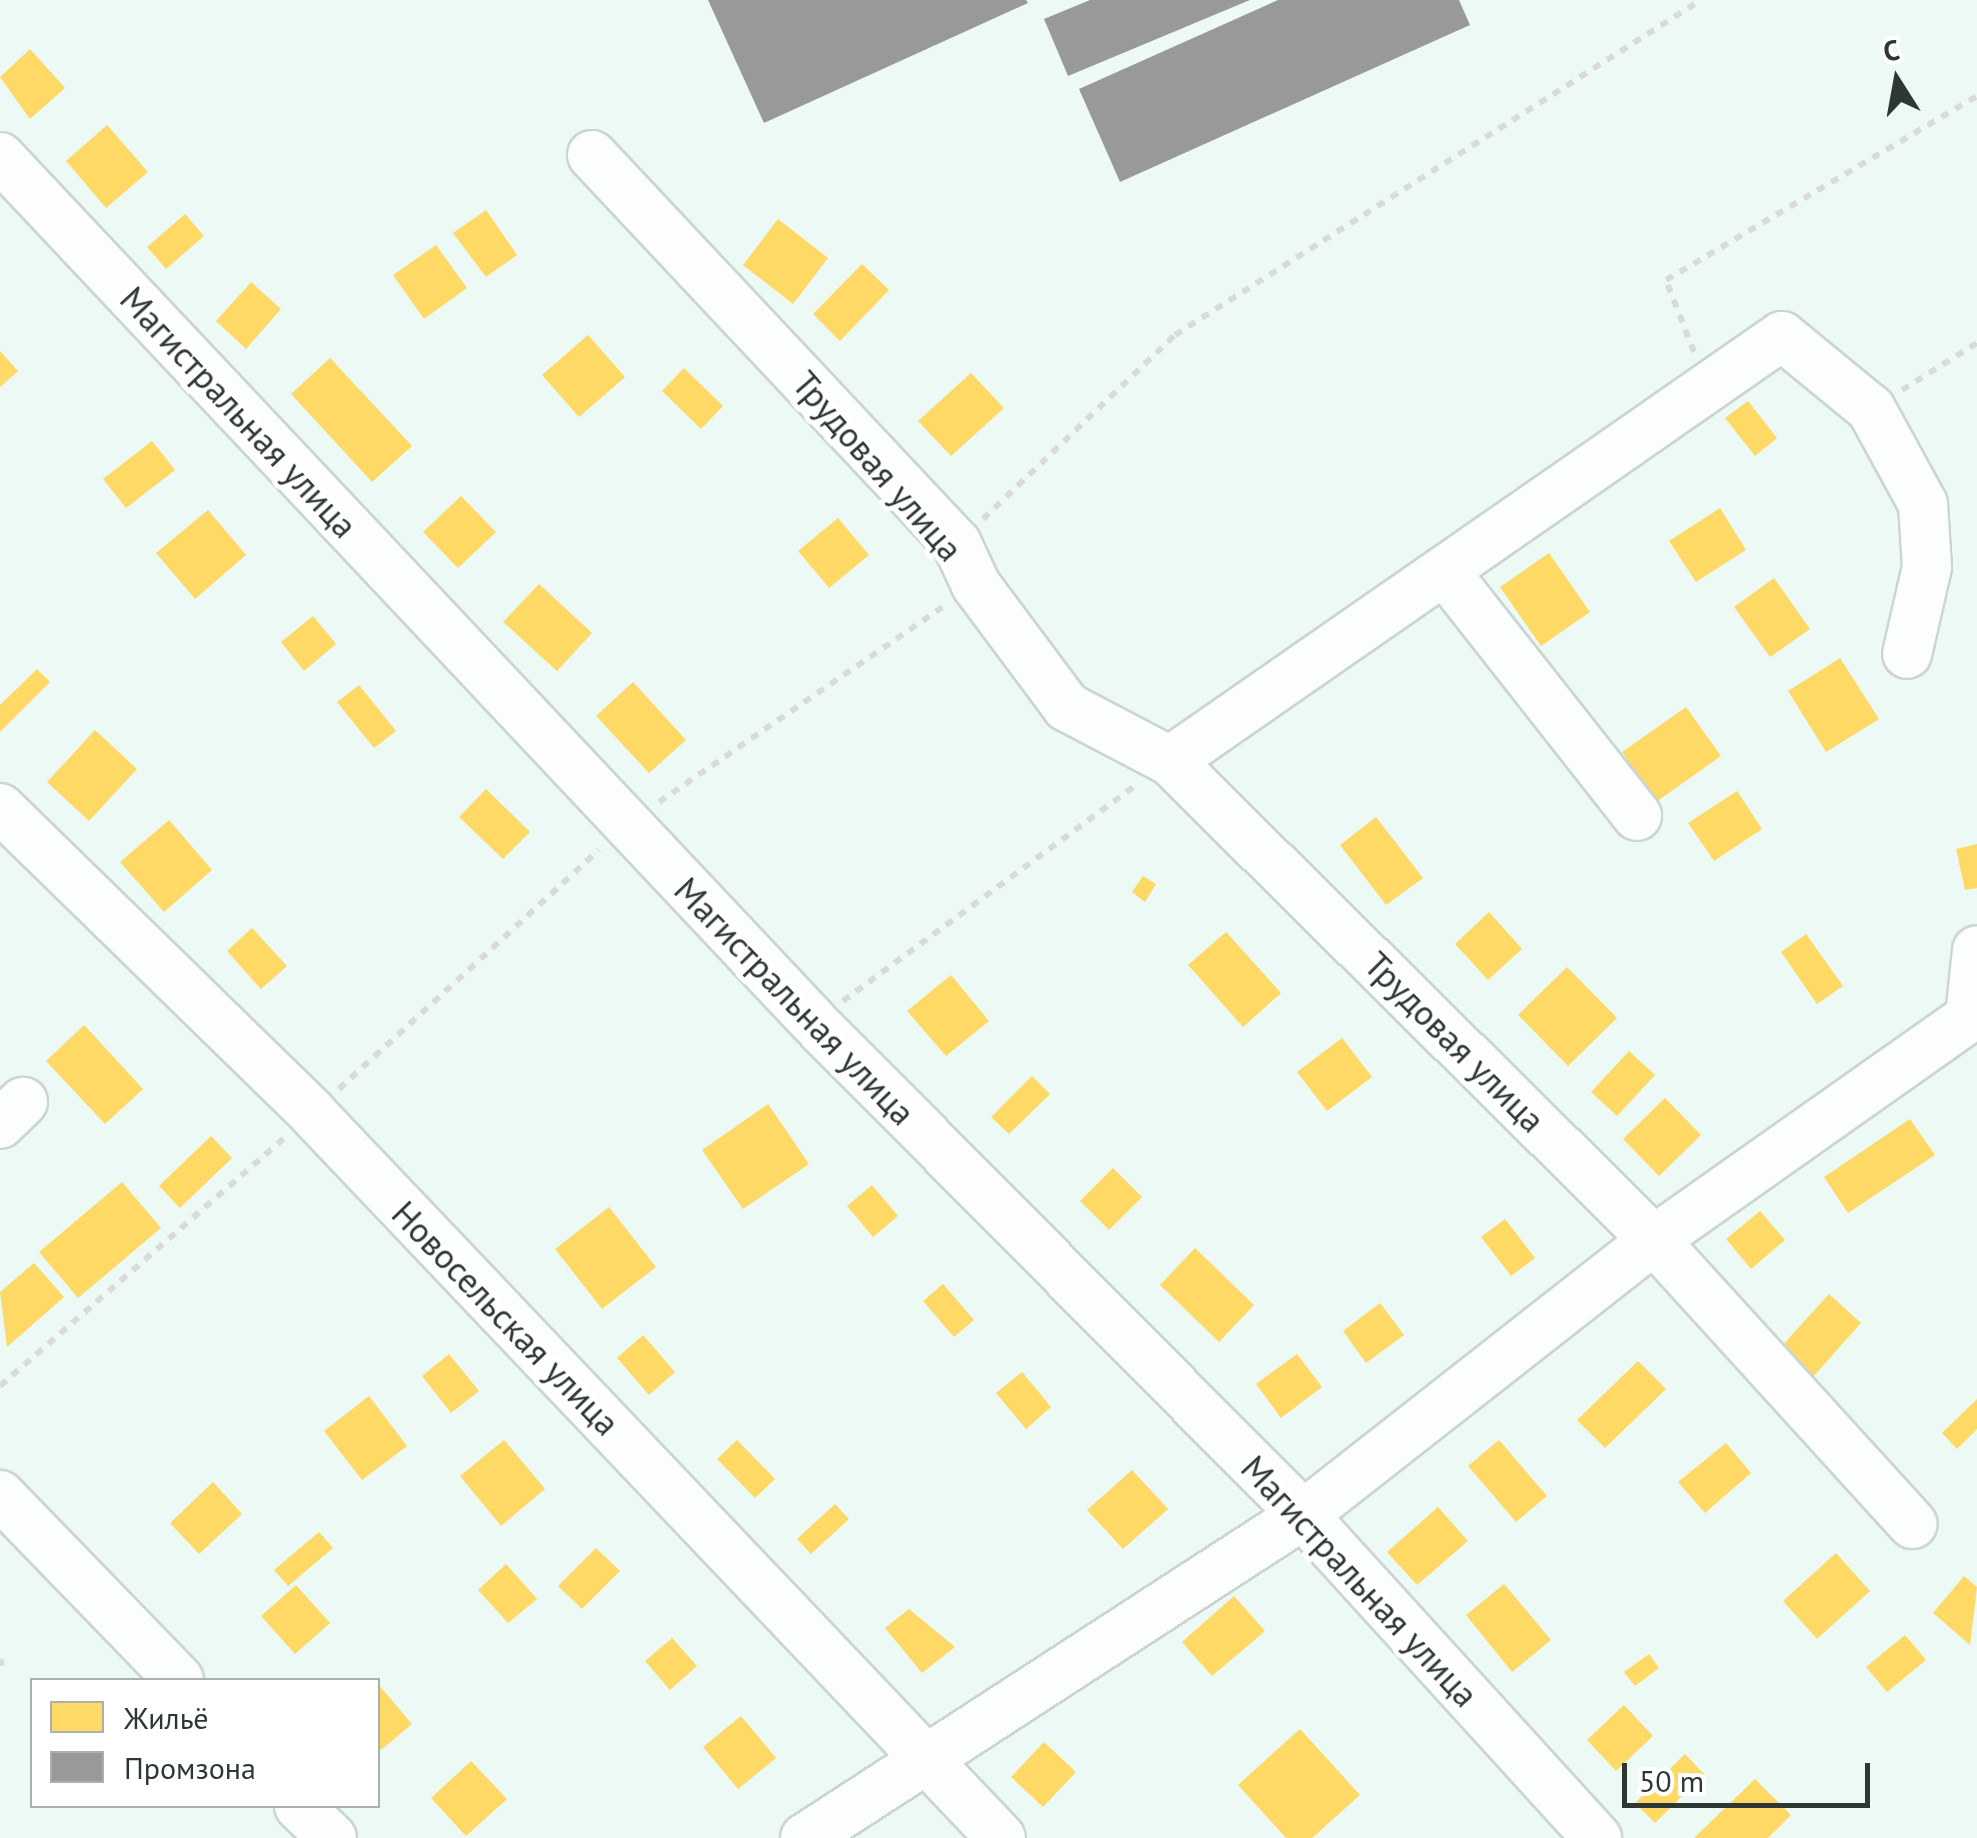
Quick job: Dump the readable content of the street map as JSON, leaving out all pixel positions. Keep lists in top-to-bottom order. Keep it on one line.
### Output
{"streets":{"street":["Магистральная улица","Трудовая улица","Новосельская улица"]},"legend":["Жильё","Промзона"],"scale_bar":"50 m","north":"top"}
